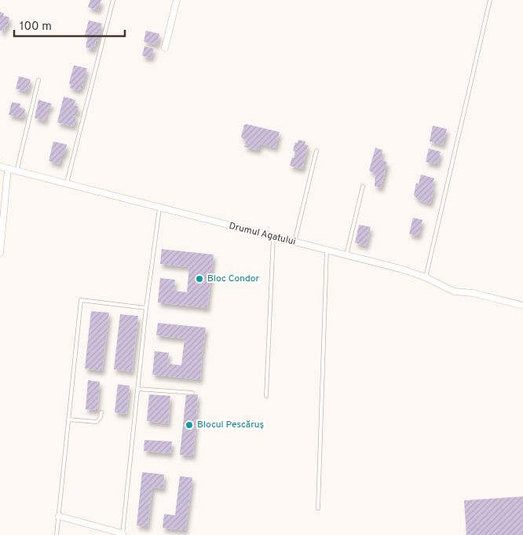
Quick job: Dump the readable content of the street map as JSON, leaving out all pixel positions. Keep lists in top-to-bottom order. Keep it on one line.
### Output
{"streets":{"street":["Drumul Agatului"]},"places":["Bloc Condor","Blocul Pescăruș"],"scale_bar":"100 m"}
